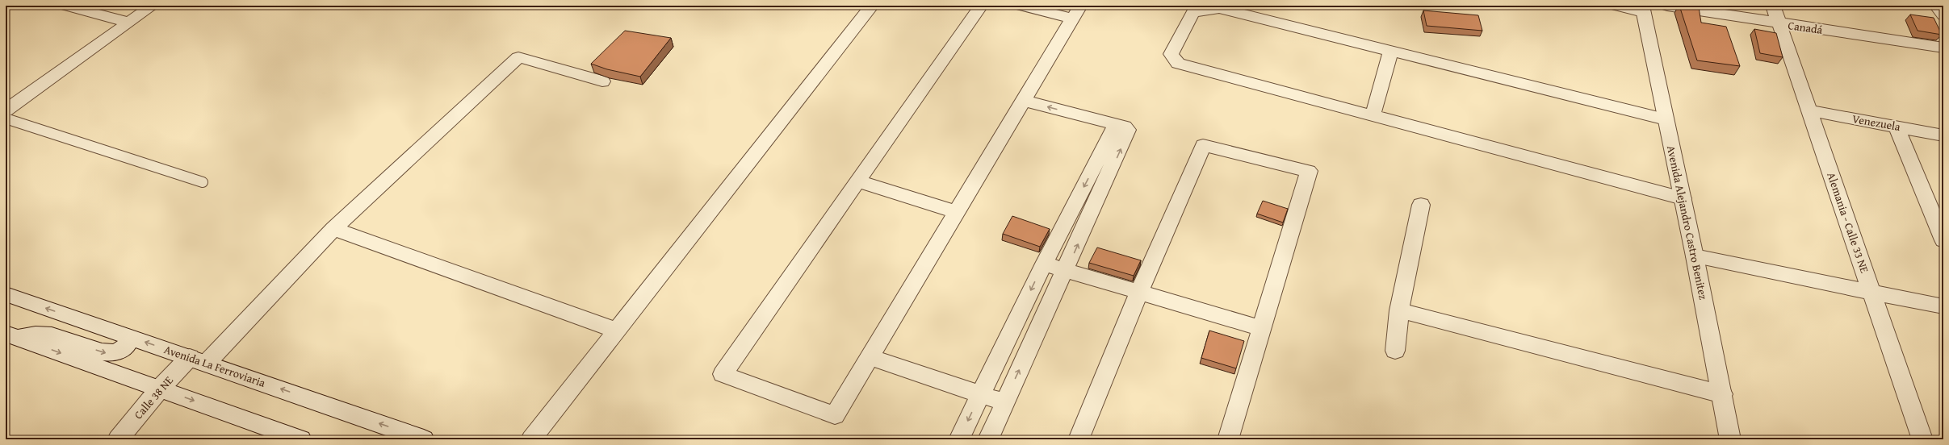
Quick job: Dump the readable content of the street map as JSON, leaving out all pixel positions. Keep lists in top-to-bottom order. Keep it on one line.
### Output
{"streets":{"street":["Canadá","Venezuela","Avenida Alejandro Castro Benitez","Alemania - Calle 33 NE","Avenida La Ferroviaria","Calle 38 NE"]},"crossings":[["Canadá","Alemania - Calle 33 NE"],["Venezuela","Alemania - Calle 33 NE"],["Avenida La Ferroviaria","Calle 38 NE"]]}
